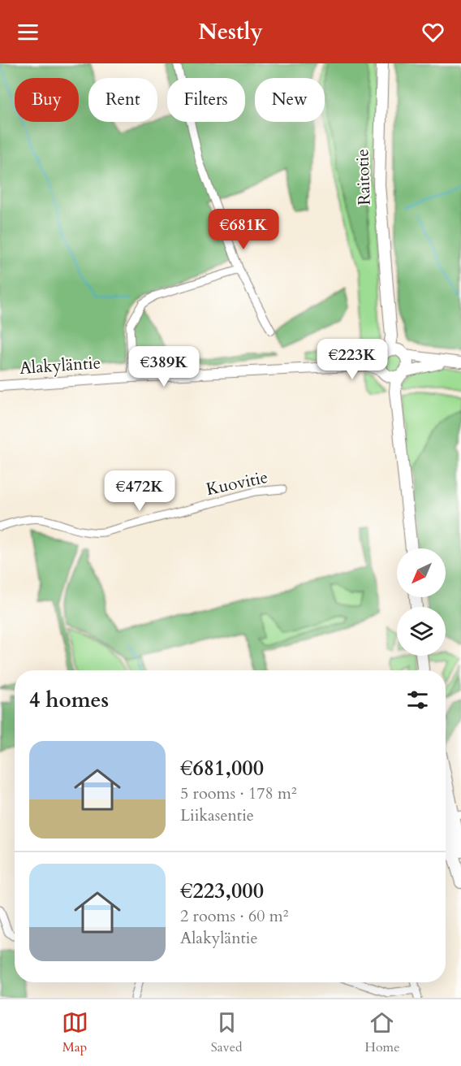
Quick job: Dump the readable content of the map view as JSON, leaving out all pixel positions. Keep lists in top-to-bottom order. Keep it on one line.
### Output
{"streets":{"main road":["Raitotie","Alakyläntie"],"street":["Kuovitie"]},"crossings":[["Raitotie","Alakyläntie"]],"north":"bottom left","page":{"header":"Nestly","chip":["Buy","Rent","Filters","New"],"price":["€681K","€223K","€389K","€472K"],"heading":"4 homes","list":[{"name":"€681,000","note":"5 rooms · 178 m² · Liikasentie"},{"name":"€223,000","note":"2 rooms · 60 m² · Alakyläntie"}],"tabs":["Map","Saved","Home"]}}
